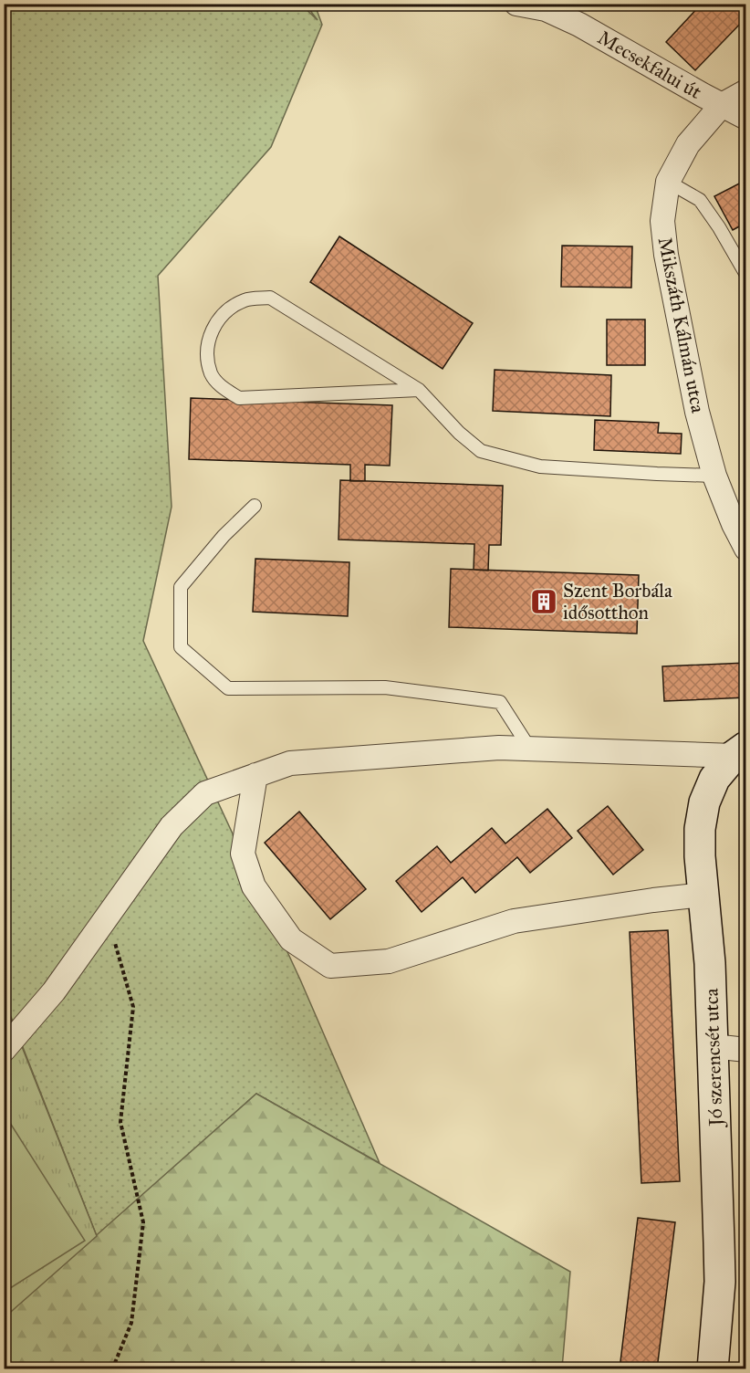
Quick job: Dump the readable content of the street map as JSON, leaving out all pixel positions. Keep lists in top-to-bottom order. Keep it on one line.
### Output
{"streets":{"main road":["Jó szerencsét utca"],"street":["Mecsekfalui út","Mikszáth Kálmán utca"]},"crossings":[["Mecsekfalui út","Mikszáth Kálmán utca"]],"places":{"building":["Szent Borbála idősotthon"]}}
